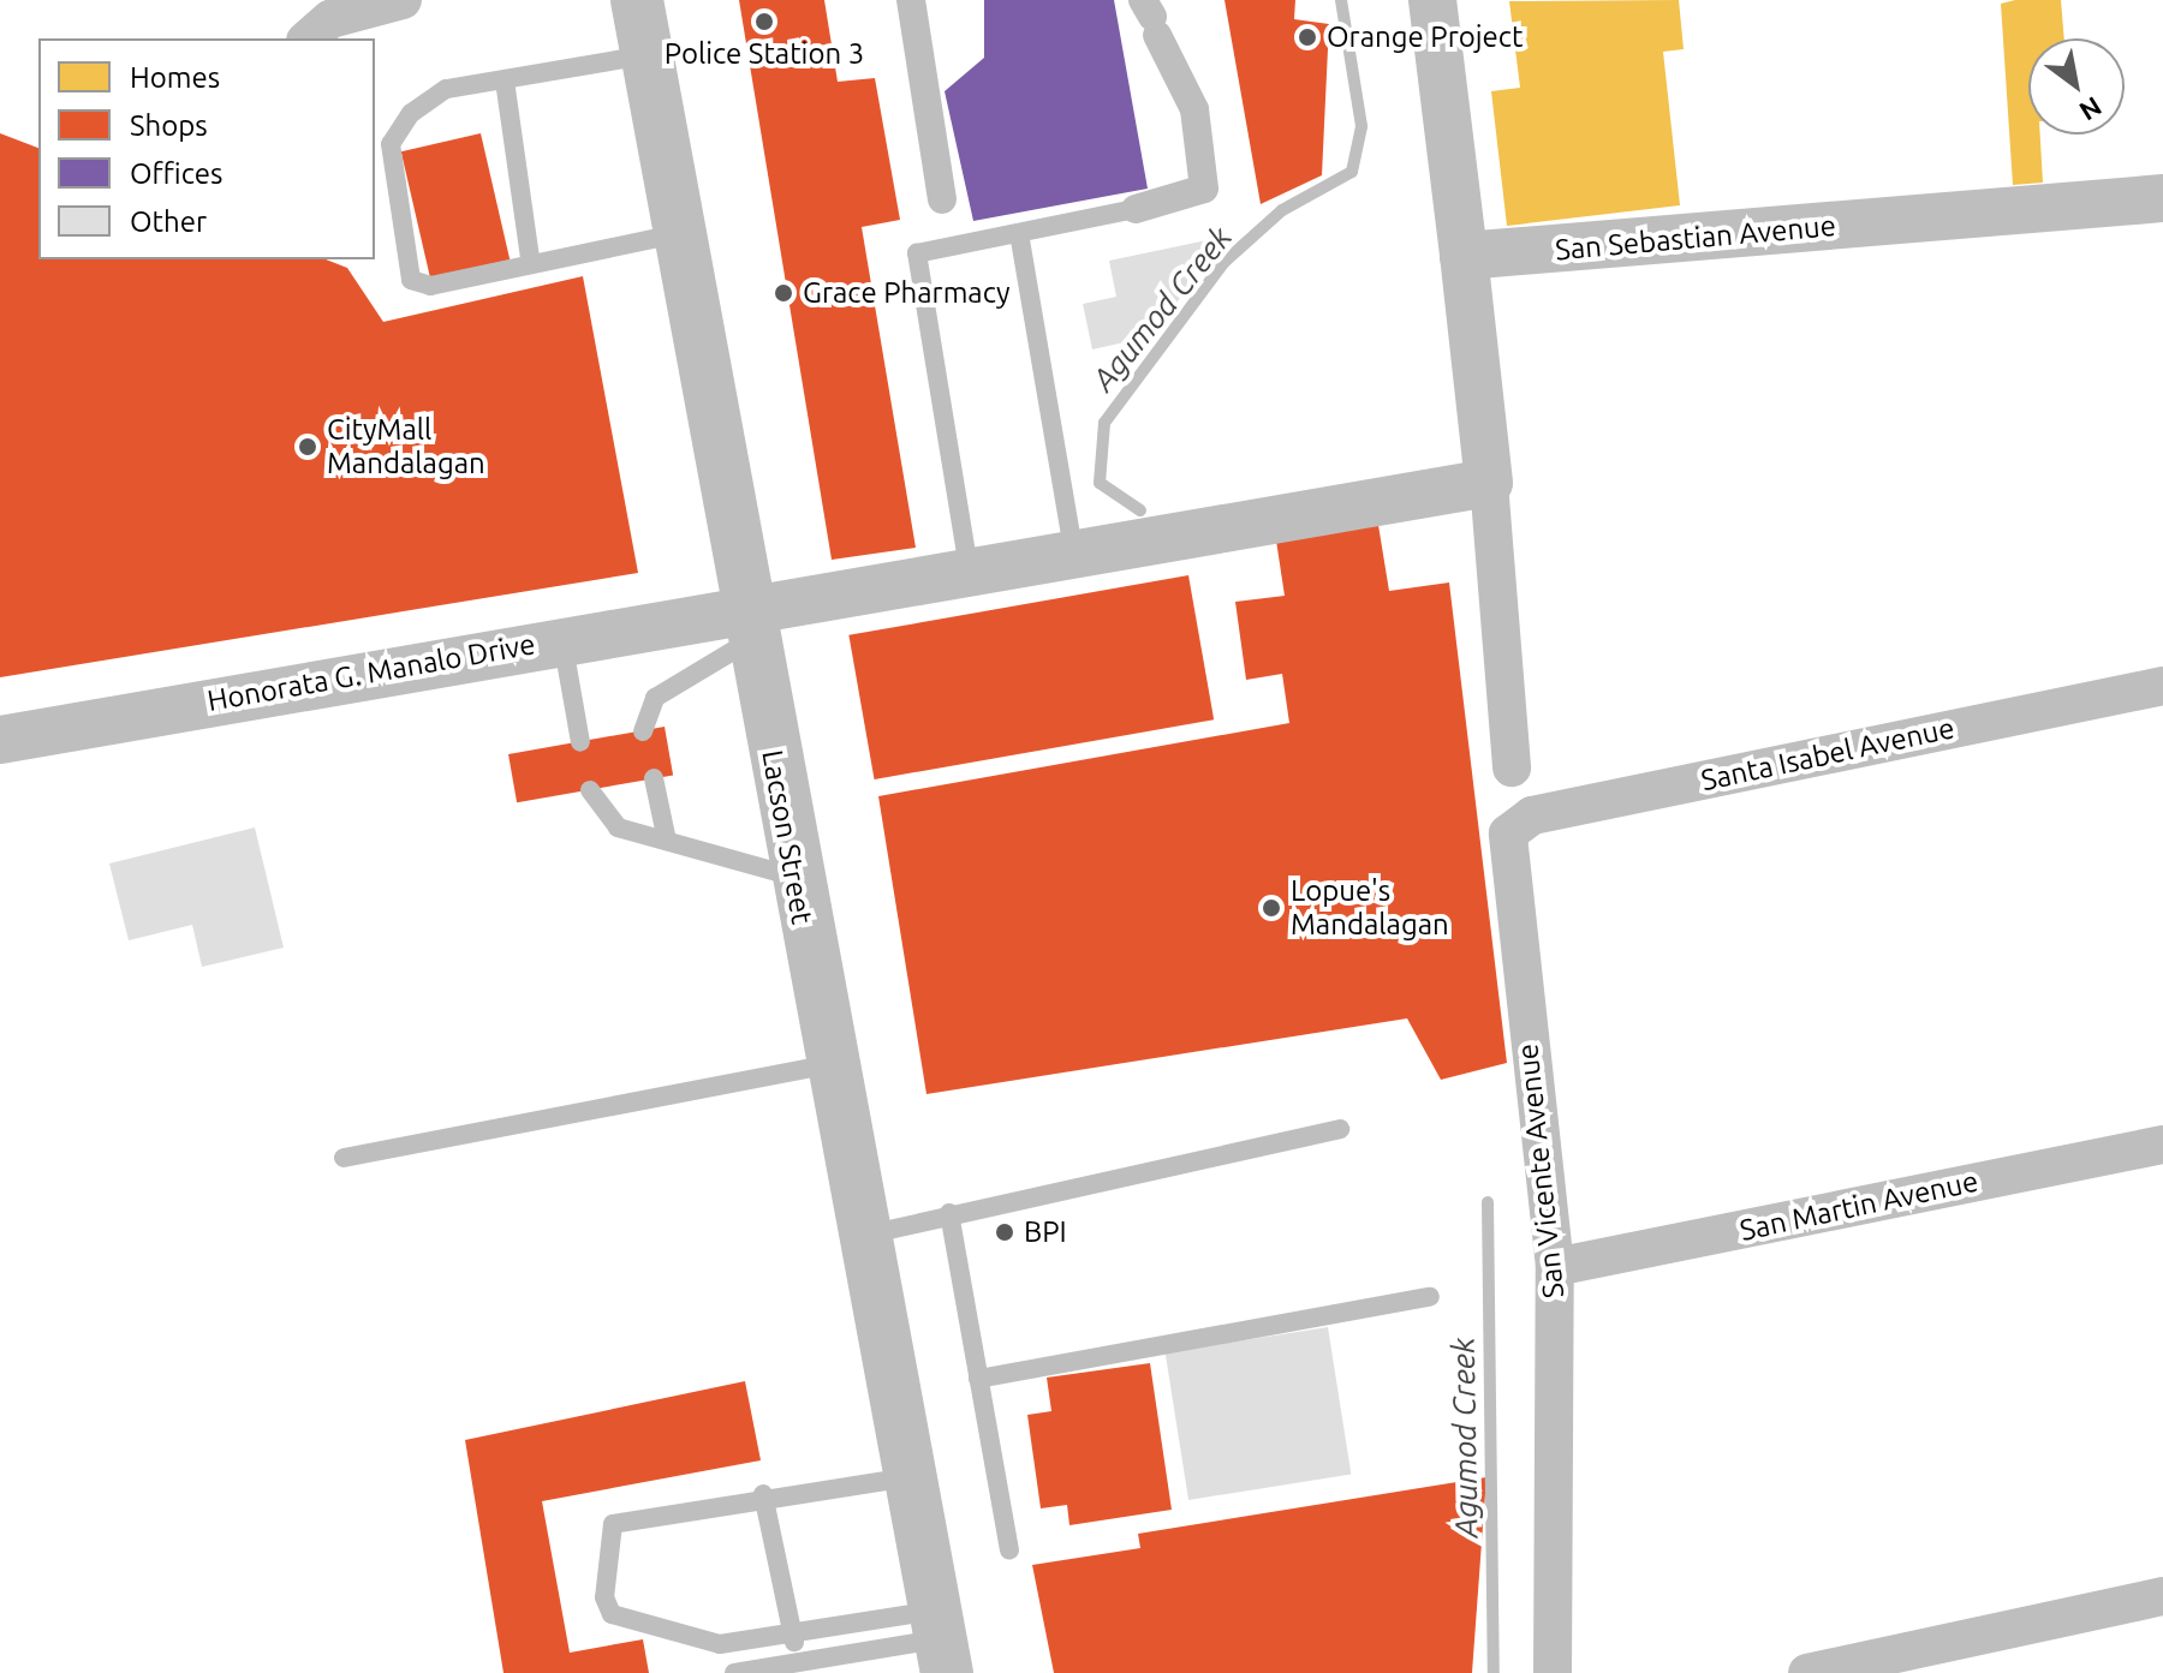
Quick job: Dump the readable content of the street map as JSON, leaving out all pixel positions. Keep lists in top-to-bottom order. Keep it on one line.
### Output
{"streets":{"main road":["Lacson Street"],"street":["San Sebastian Avenue","Honorata G. Manalo Drive","Santa Isabel Avenue","San Vicente Avenue","San Martin Avenue"]},"crossings":[["Honorata G. Manalo Drive","Lacson Street"],["Santa Isabel Avenue","San Vicente Avenue"],["San Vicente Avenue","San Martin Avenue"]],"water":["Agumod Creek"],"places":["Police Station 3","Orange Project","Grace Pharmacy","CityMall Mandalagan","Lopue's Mandalagan","BPI"],"legend":["Homes","Shops","Offices","Other"],"north":"bottom right"}
